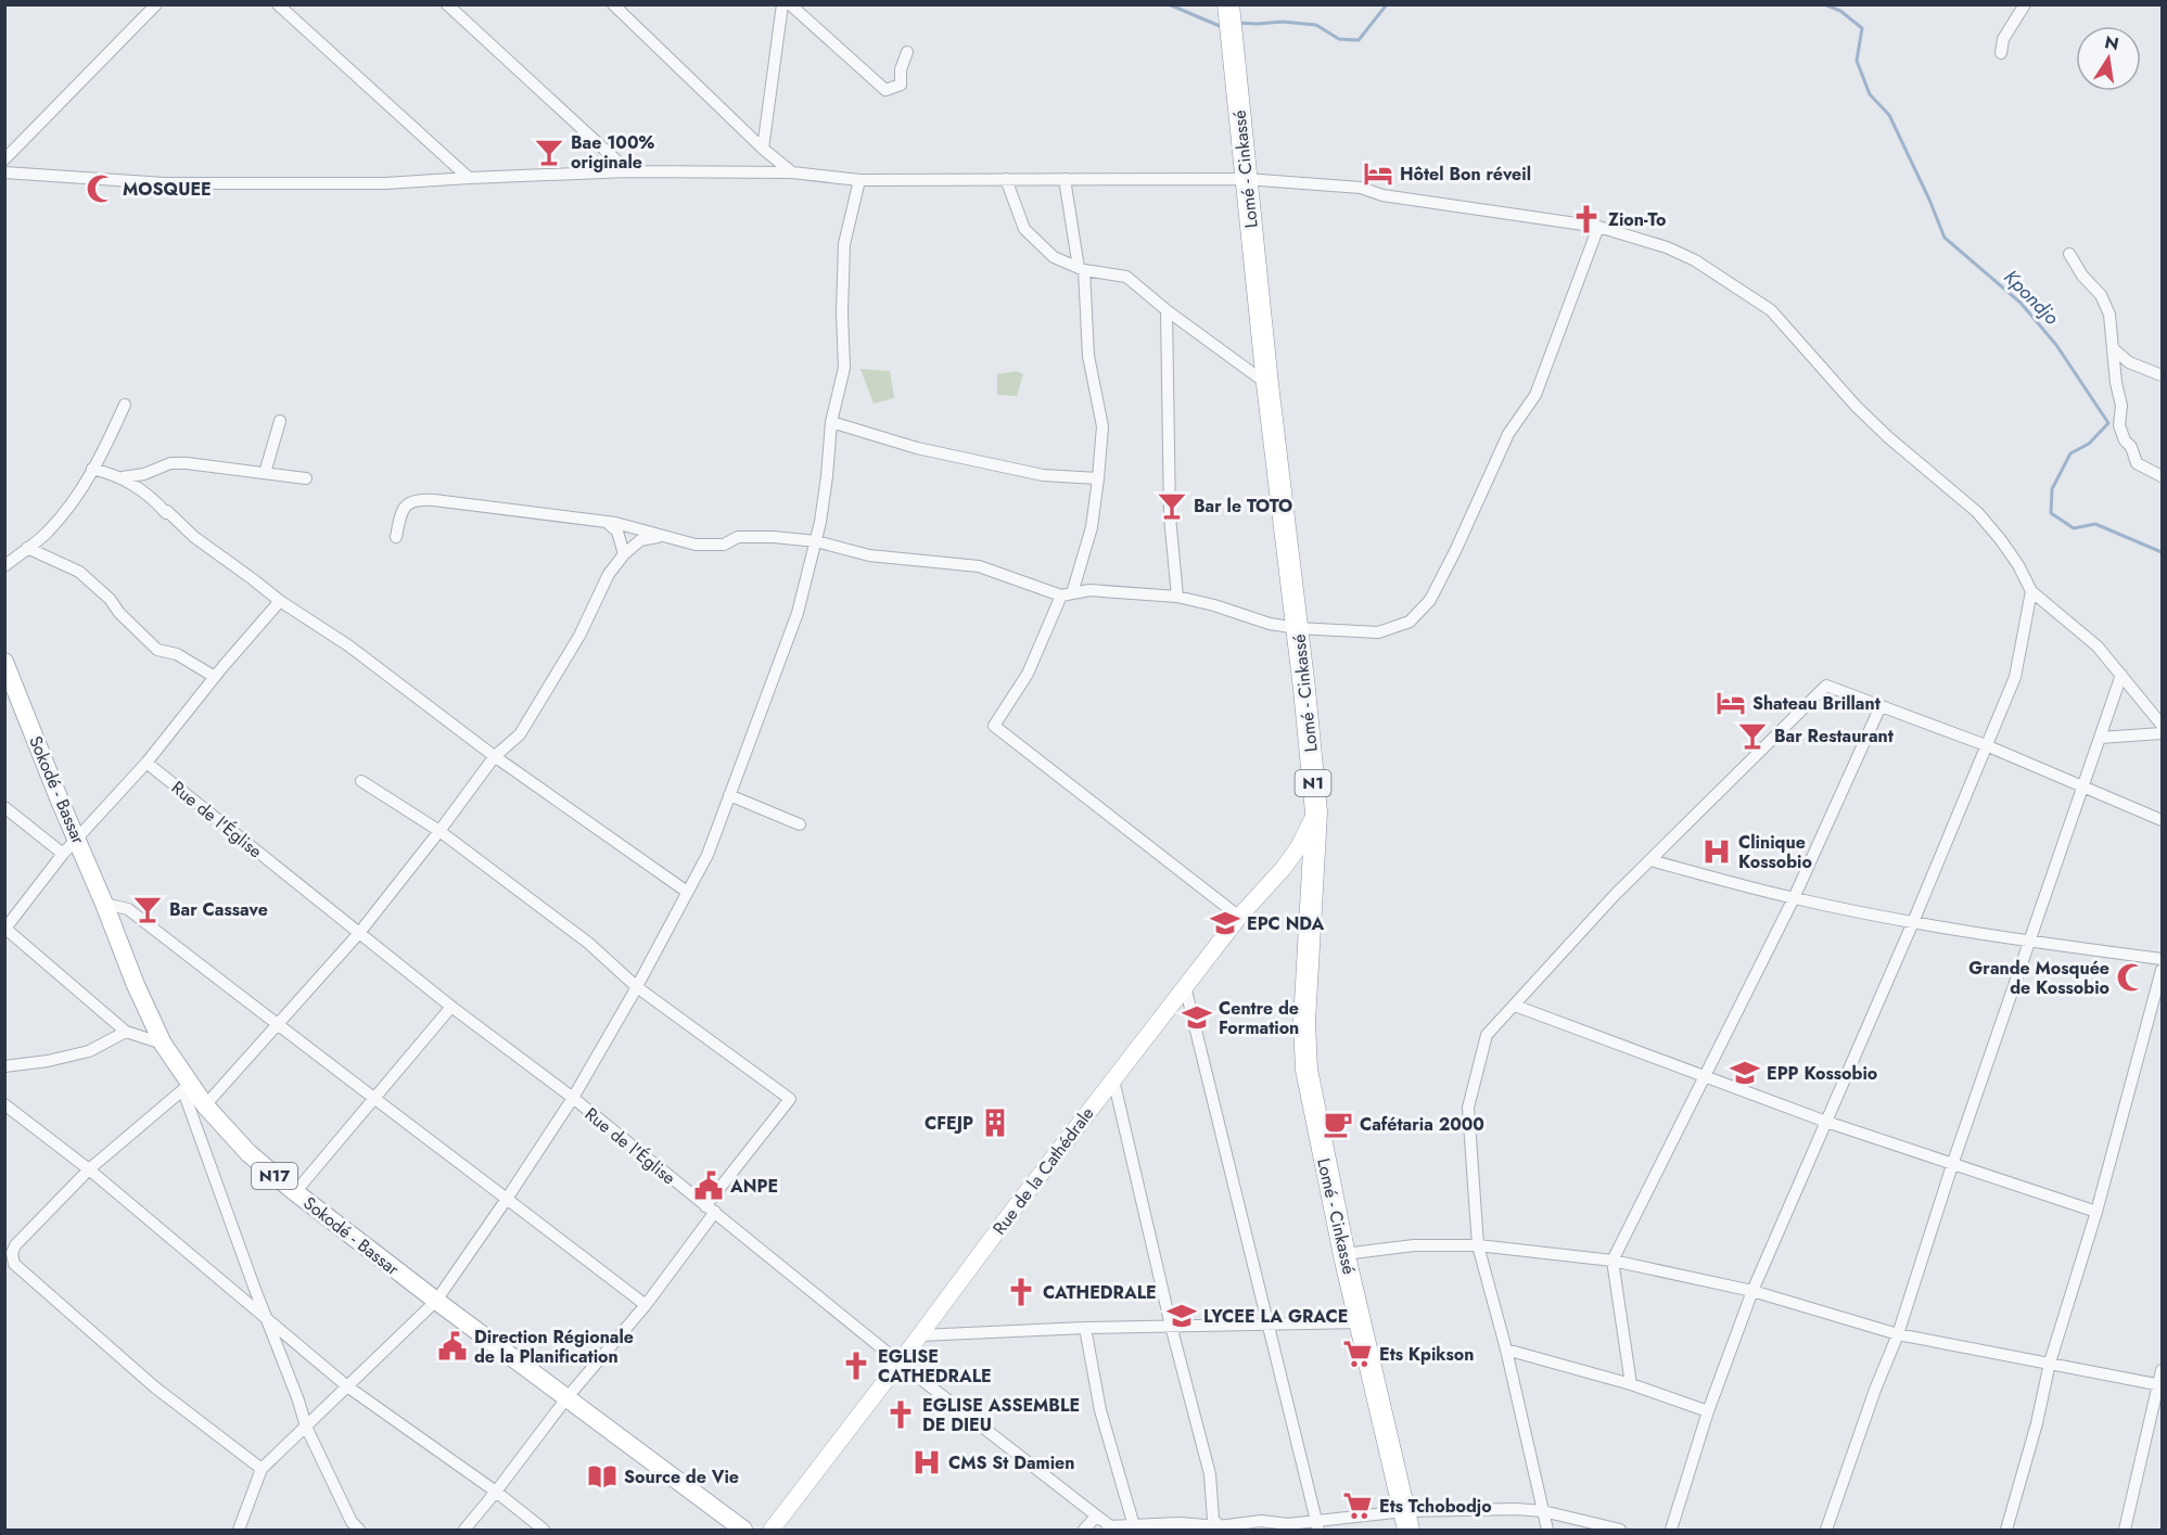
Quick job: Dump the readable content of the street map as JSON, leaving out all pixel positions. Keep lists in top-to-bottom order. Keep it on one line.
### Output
{"streets":{"highway":["Lomé - Cinkassé","N1"],"main road":["Sokodé - Bassar","N17"],"street":["Rue de l'Église","Rue de la Cathédrale"]},"crossings":[["Lomé - Cinkassé","Rue de la Cathédrale"],["Rue de l'Église","Rue de la Cathédrale"]],"water":["Kpondjo"],"places":{"bar":["Bae 100% originale","Bar le TOTO","Bar Restaurant","Bar Cassave"],"hotel":["Hôtel Bon réveil","Shateau Brillant"],"mosque":["MOSQUEE","Grande Mosquée de Kossobio"],"church":["Zion-To","CATHEDRALE","EGLISE CATHEDRALE","EGLISE ASSEMBLE DE DIEU"],"hospital":["Clinique Kossobio","CMS St Damien"],"school or university":["EPC NDA","Centre de Formation","EPP Kossobio","LYCEE LA GRACE"],"building":["CFEJP"],"cafe":["Cafétaria 2000"],"public building":["ANPE","Direction Régionale de la Planification"],"supermarket":["Ets Kpikson","Ets Tchobodjo"],"library":["Source de Vie"]},"north":"top"}
